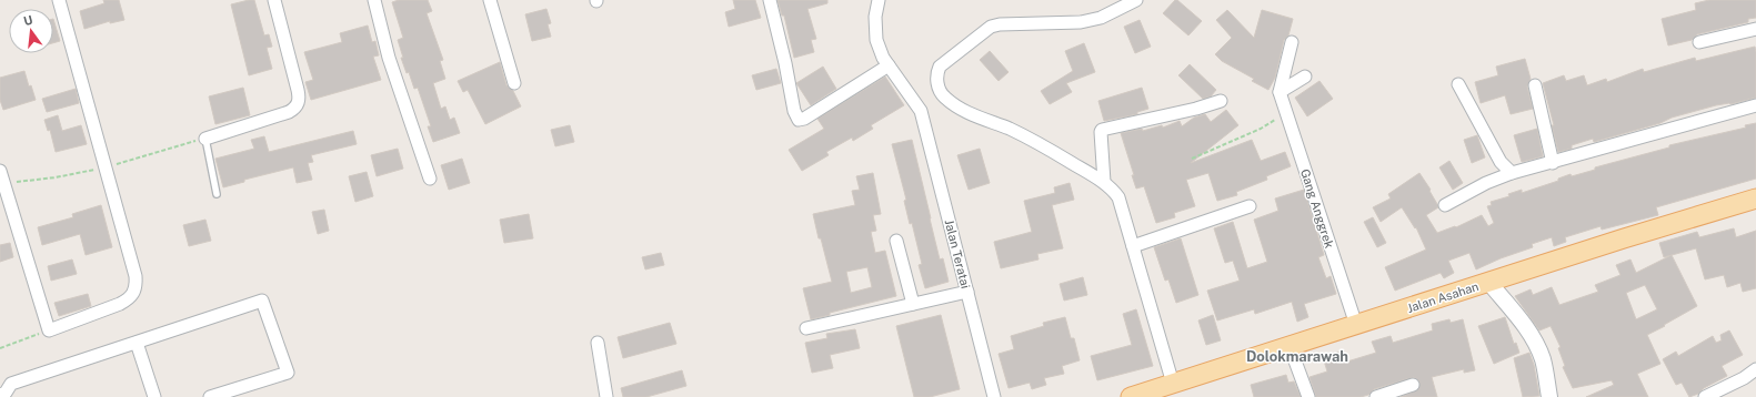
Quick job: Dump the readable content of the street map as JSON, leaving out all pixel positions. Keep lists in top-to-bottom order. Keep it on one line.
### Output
{"streets":{"main road":["Jalan Asahan"],"street":["Gang Anggrek","Jalan Teratai"]},"crossings":[["Gang Anggrek","Jalan Asahan"]],"districts":["Dolokmarawah"],"north":"top"}
